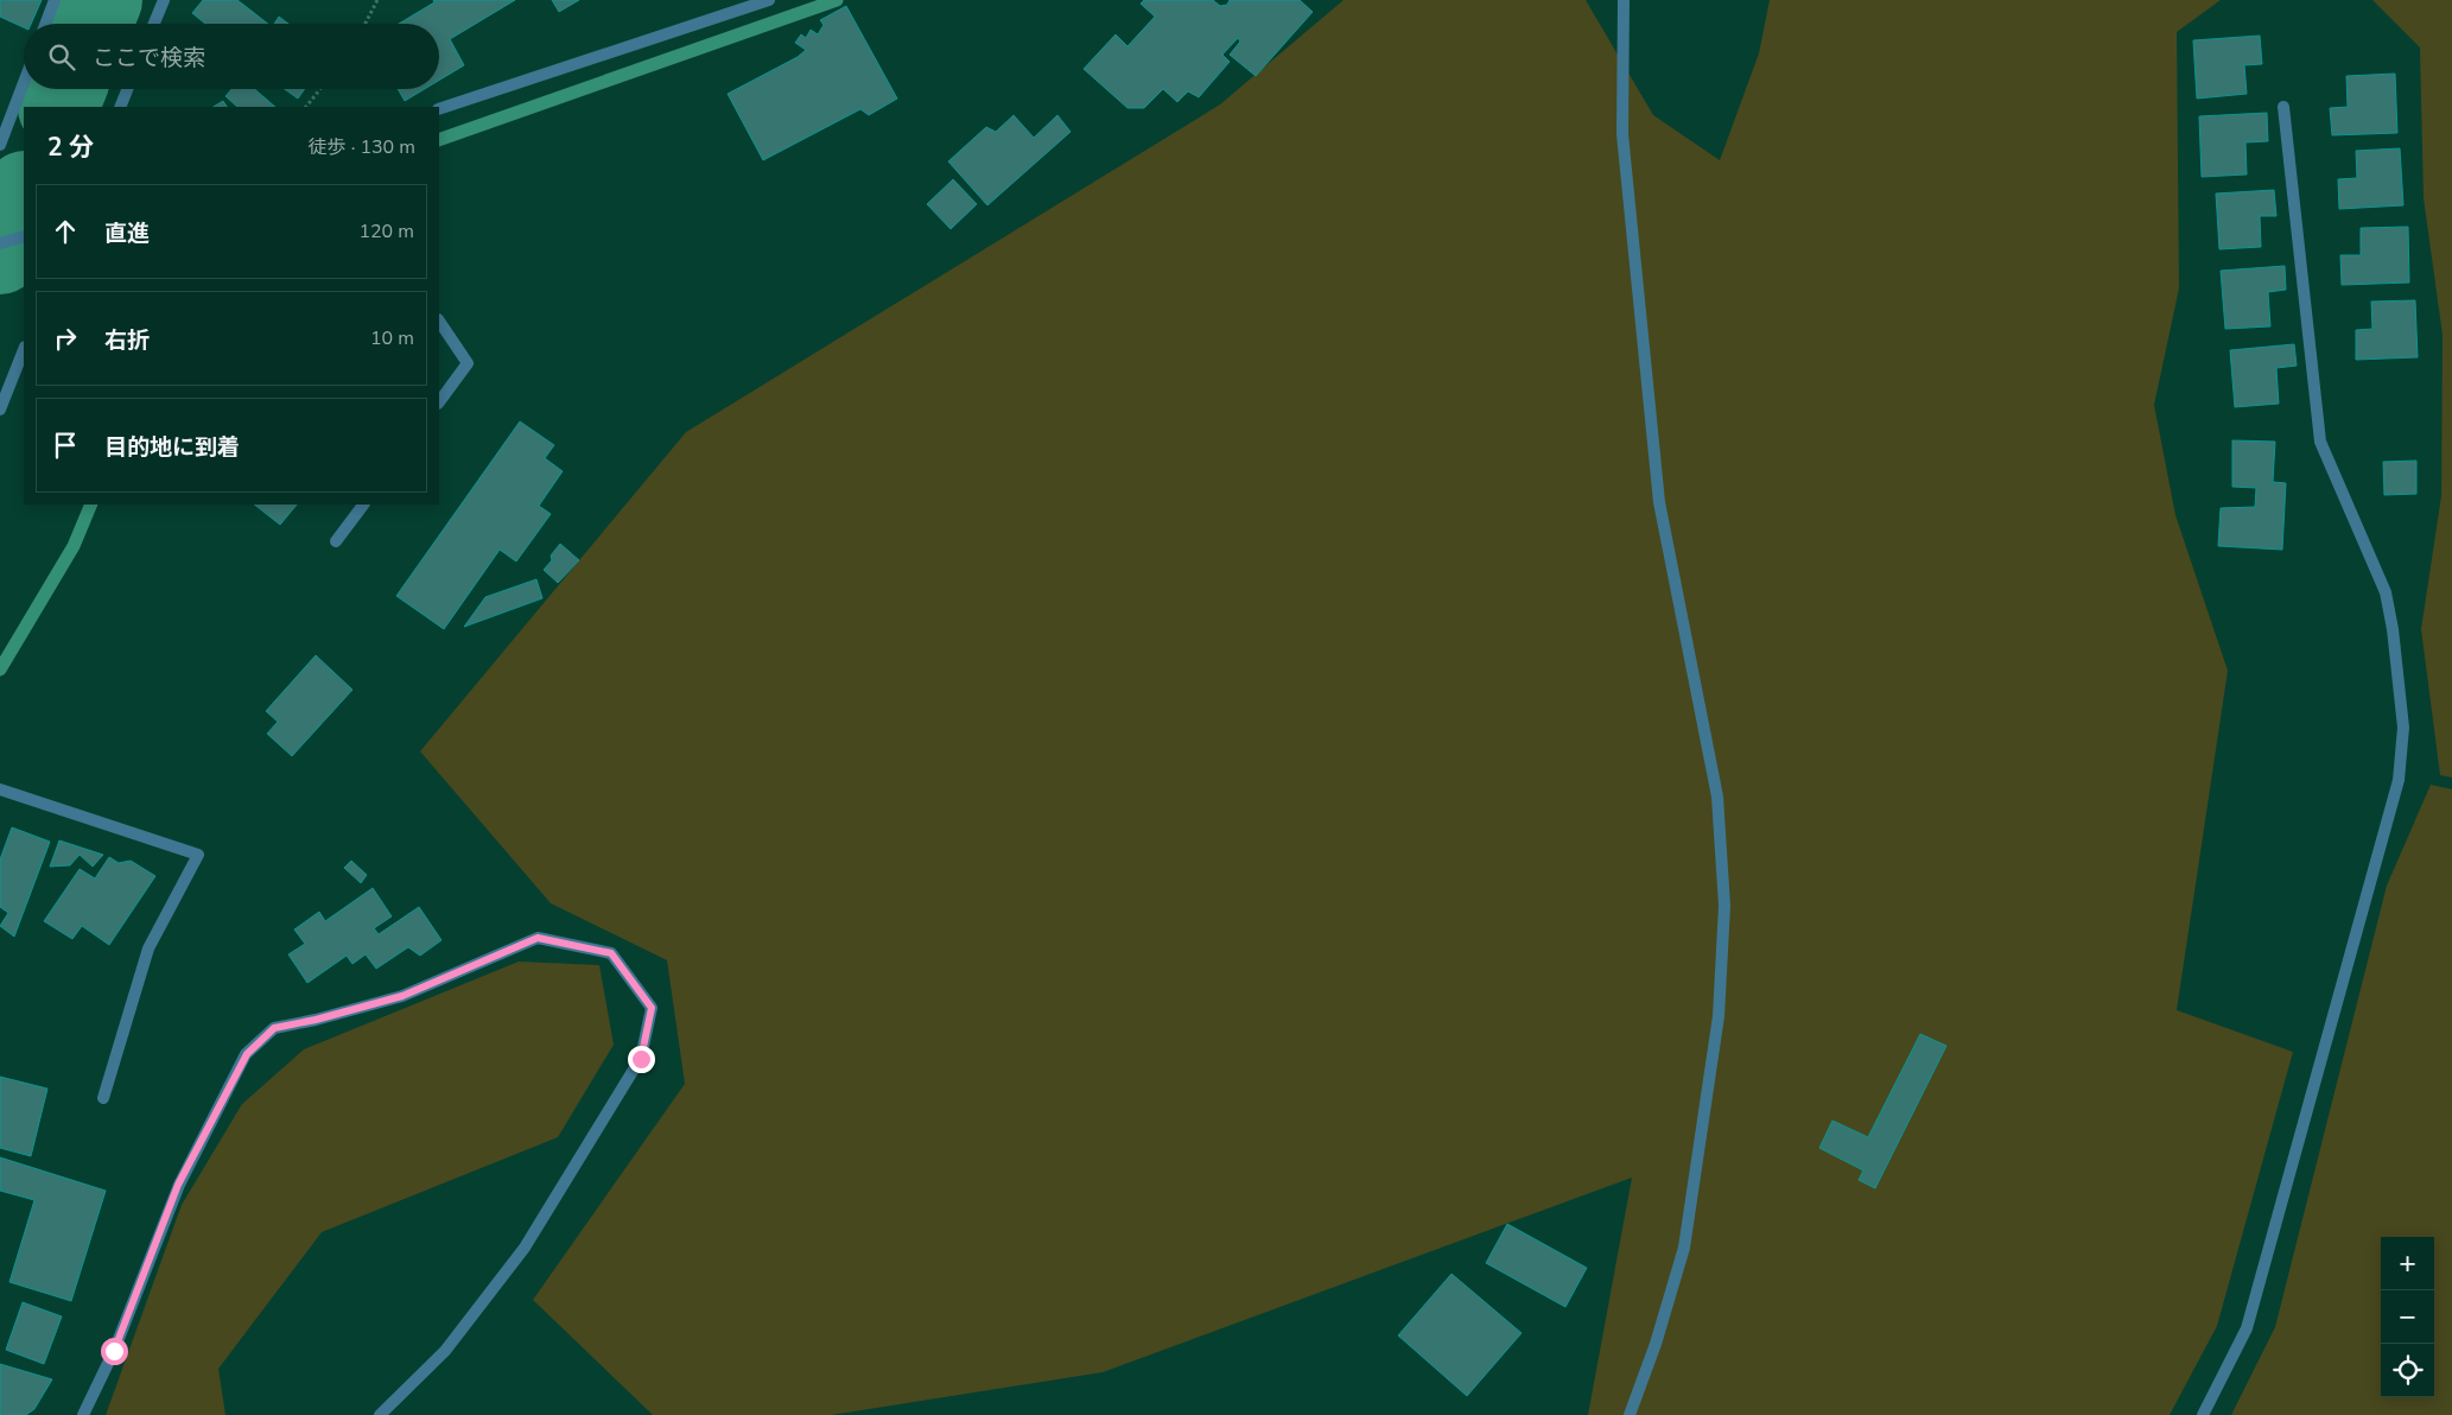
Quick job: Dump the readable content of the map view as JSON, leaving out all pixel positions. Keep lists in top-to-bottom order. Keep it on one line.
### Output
{"page":{"search":"ここで検索","heading":["2 分","徒歩 · 130 m"],"list":[["直進","120 m"],["右折","10 m"],"目的地に到着"],"map_buttons":["+","−"]}}
